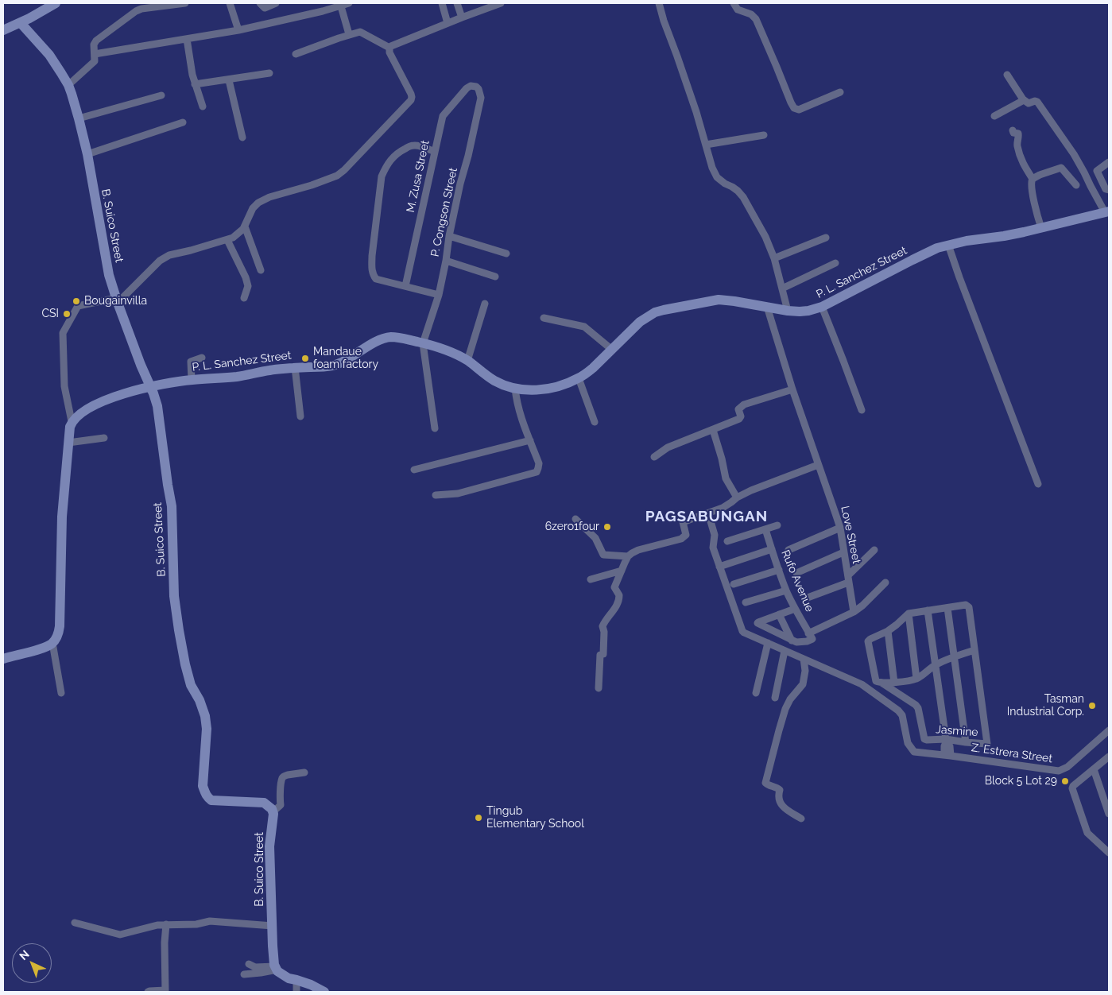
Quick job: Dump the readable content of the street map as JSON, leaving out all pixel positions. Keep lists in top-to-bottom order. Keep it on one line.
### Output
{"streets":{"street":["M. Zusa Street","P. Congson Street","B. Suico Street","P. L. Sanchez Street","Love Street","Rufo Avenue","Jasmine","Z. Estrera Street"]},"crossings":[["M. Zusa Street","P. Congson Street"],["P. Congson Street","P. L. Sanchez Street"],["B. Suico Street","P. L. Sanchez Street"],["P. L. Sanchez Street","Love Street"]],"districts":["PAGSABUNGAN"],"places":["Bougainvilla","CSI","Mandaue foam factory","6zero1four","Tasman Industrial Corp.","Block 5 Lot 29","Tingub Elementary School"],"north":"top left"}
